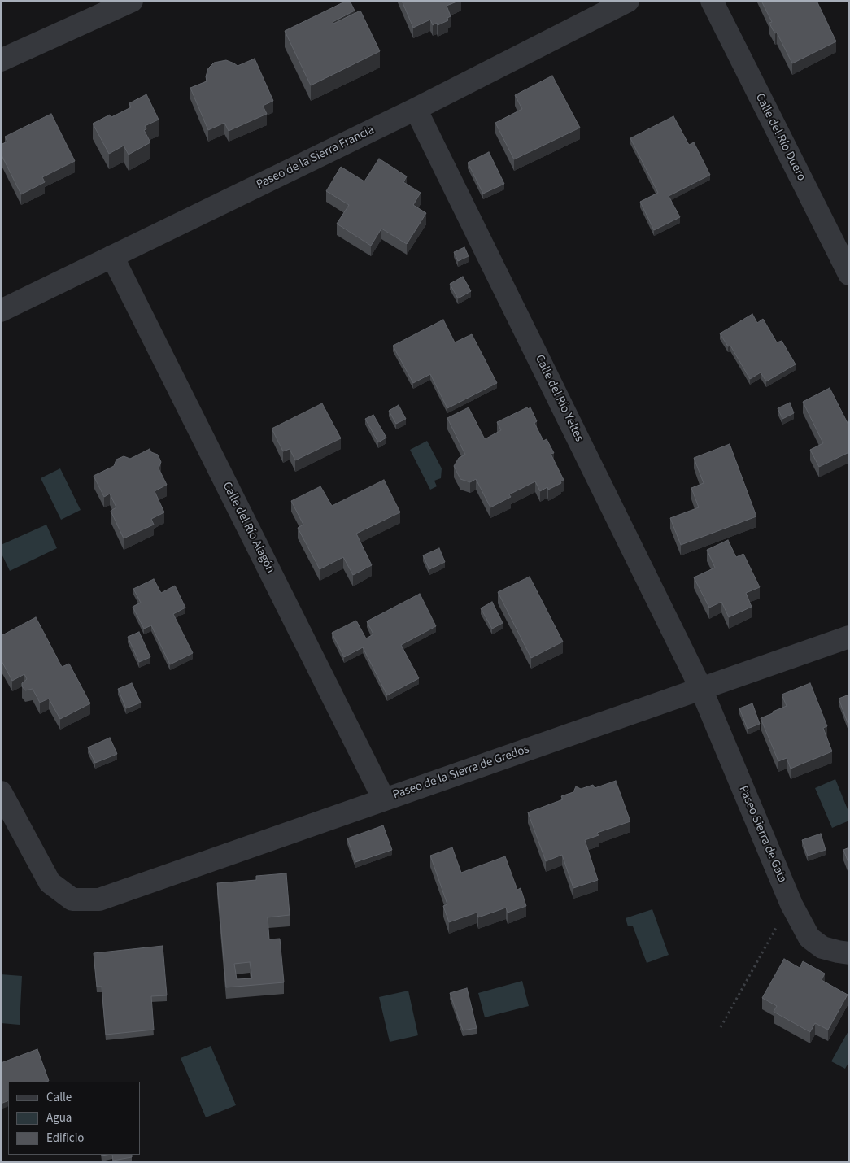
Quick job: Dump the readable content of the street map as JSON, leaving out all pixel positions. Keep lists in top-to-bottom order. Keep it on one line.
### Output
{"streets":{"street":["Calle del Río Duero","Paseo de la Sierra Francia","Calle del Río Yeltes","Calle del Río Alagón","Paseo de la Sierra de Gredos","Paseo Sierra de Gata"]},"crossings":[["Paseo de la Sierra Francia","Calle del Río Yeltes"],["Paseo de la Sierra Francia","Calle del Río Alagón"],["Calle del Río Yeltes","Paseo de la Sierra de Gredos"],["Calle del Río Yeltes","Paseo Sierra de Gata"],["Calle del Río Alagón","Paseo de la Sierra de Gredos"],["Paseo de la Sierra de Gredos","Paseo Sierra de Gata"]],"legend":["Calle","Agua","Edificio"]}
